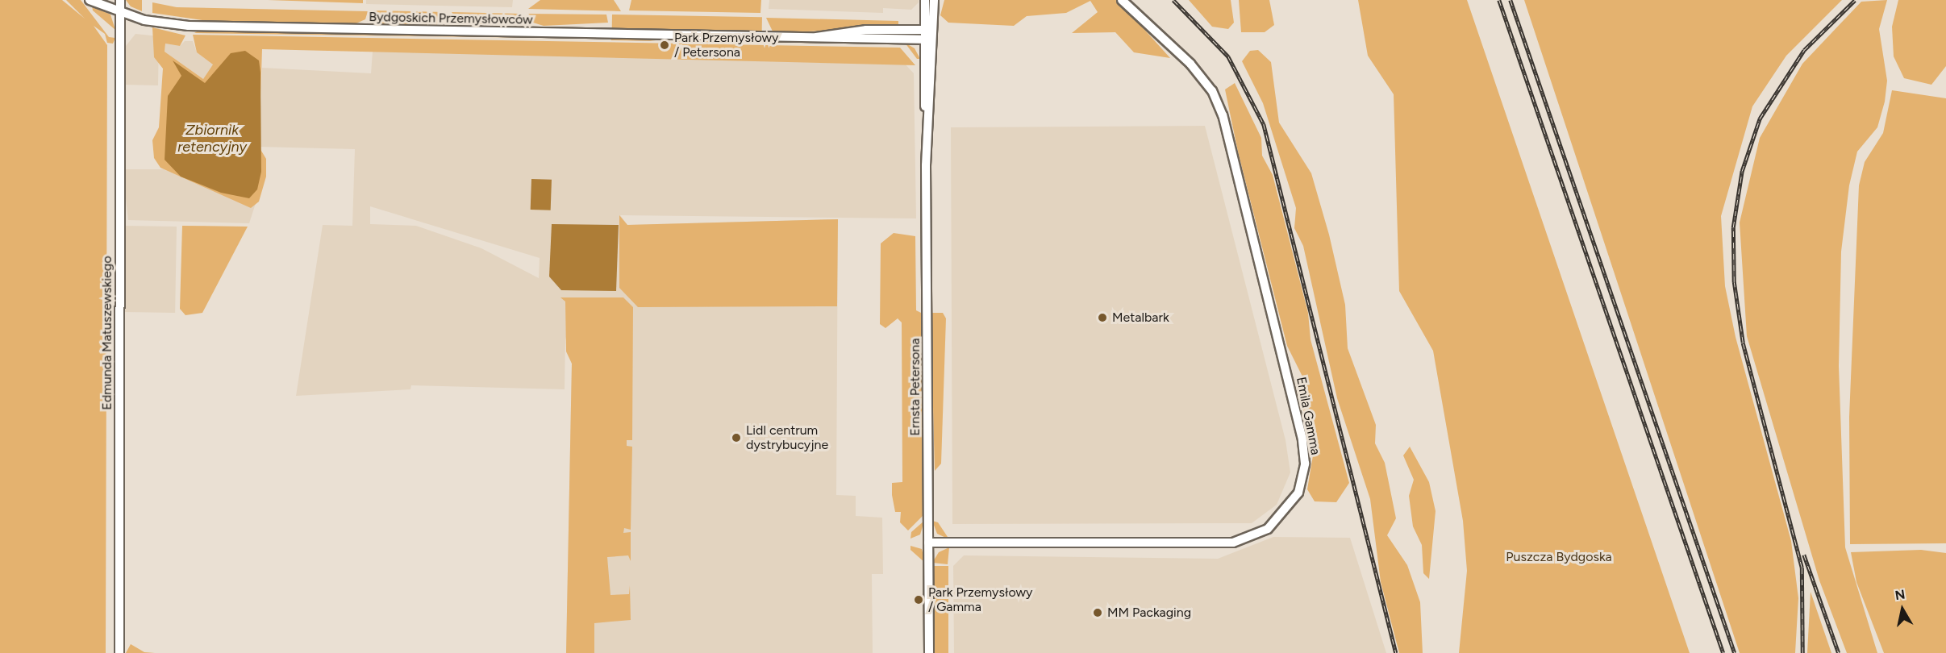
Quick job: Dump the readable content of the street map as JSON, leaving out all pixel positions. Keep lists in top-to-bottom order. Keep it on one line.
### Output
{"streets":{"street":["Bydgoskich Przemysłowców","Edmunda Matuszewskiego","Ernsta Petersona","Emila Gamma"]},"crossings":[["Bydgoskich Przemysłowców","Edmunda Matuszewskiego"],["Bydgoskich Przemysłowców","Ernsta Petersona"],["Ernsta Petersona","Emila Gamma"]],"water":["Zbiornik retencyjny"],"parks":["Puszcza Bydgoska"],"places":["Park Przemysłowy / Petersona","Metalbark","Lidl centrum dystrybucyjne","Park Przemysłowy / Gamma","MM Packaging"],"north":"top"}
